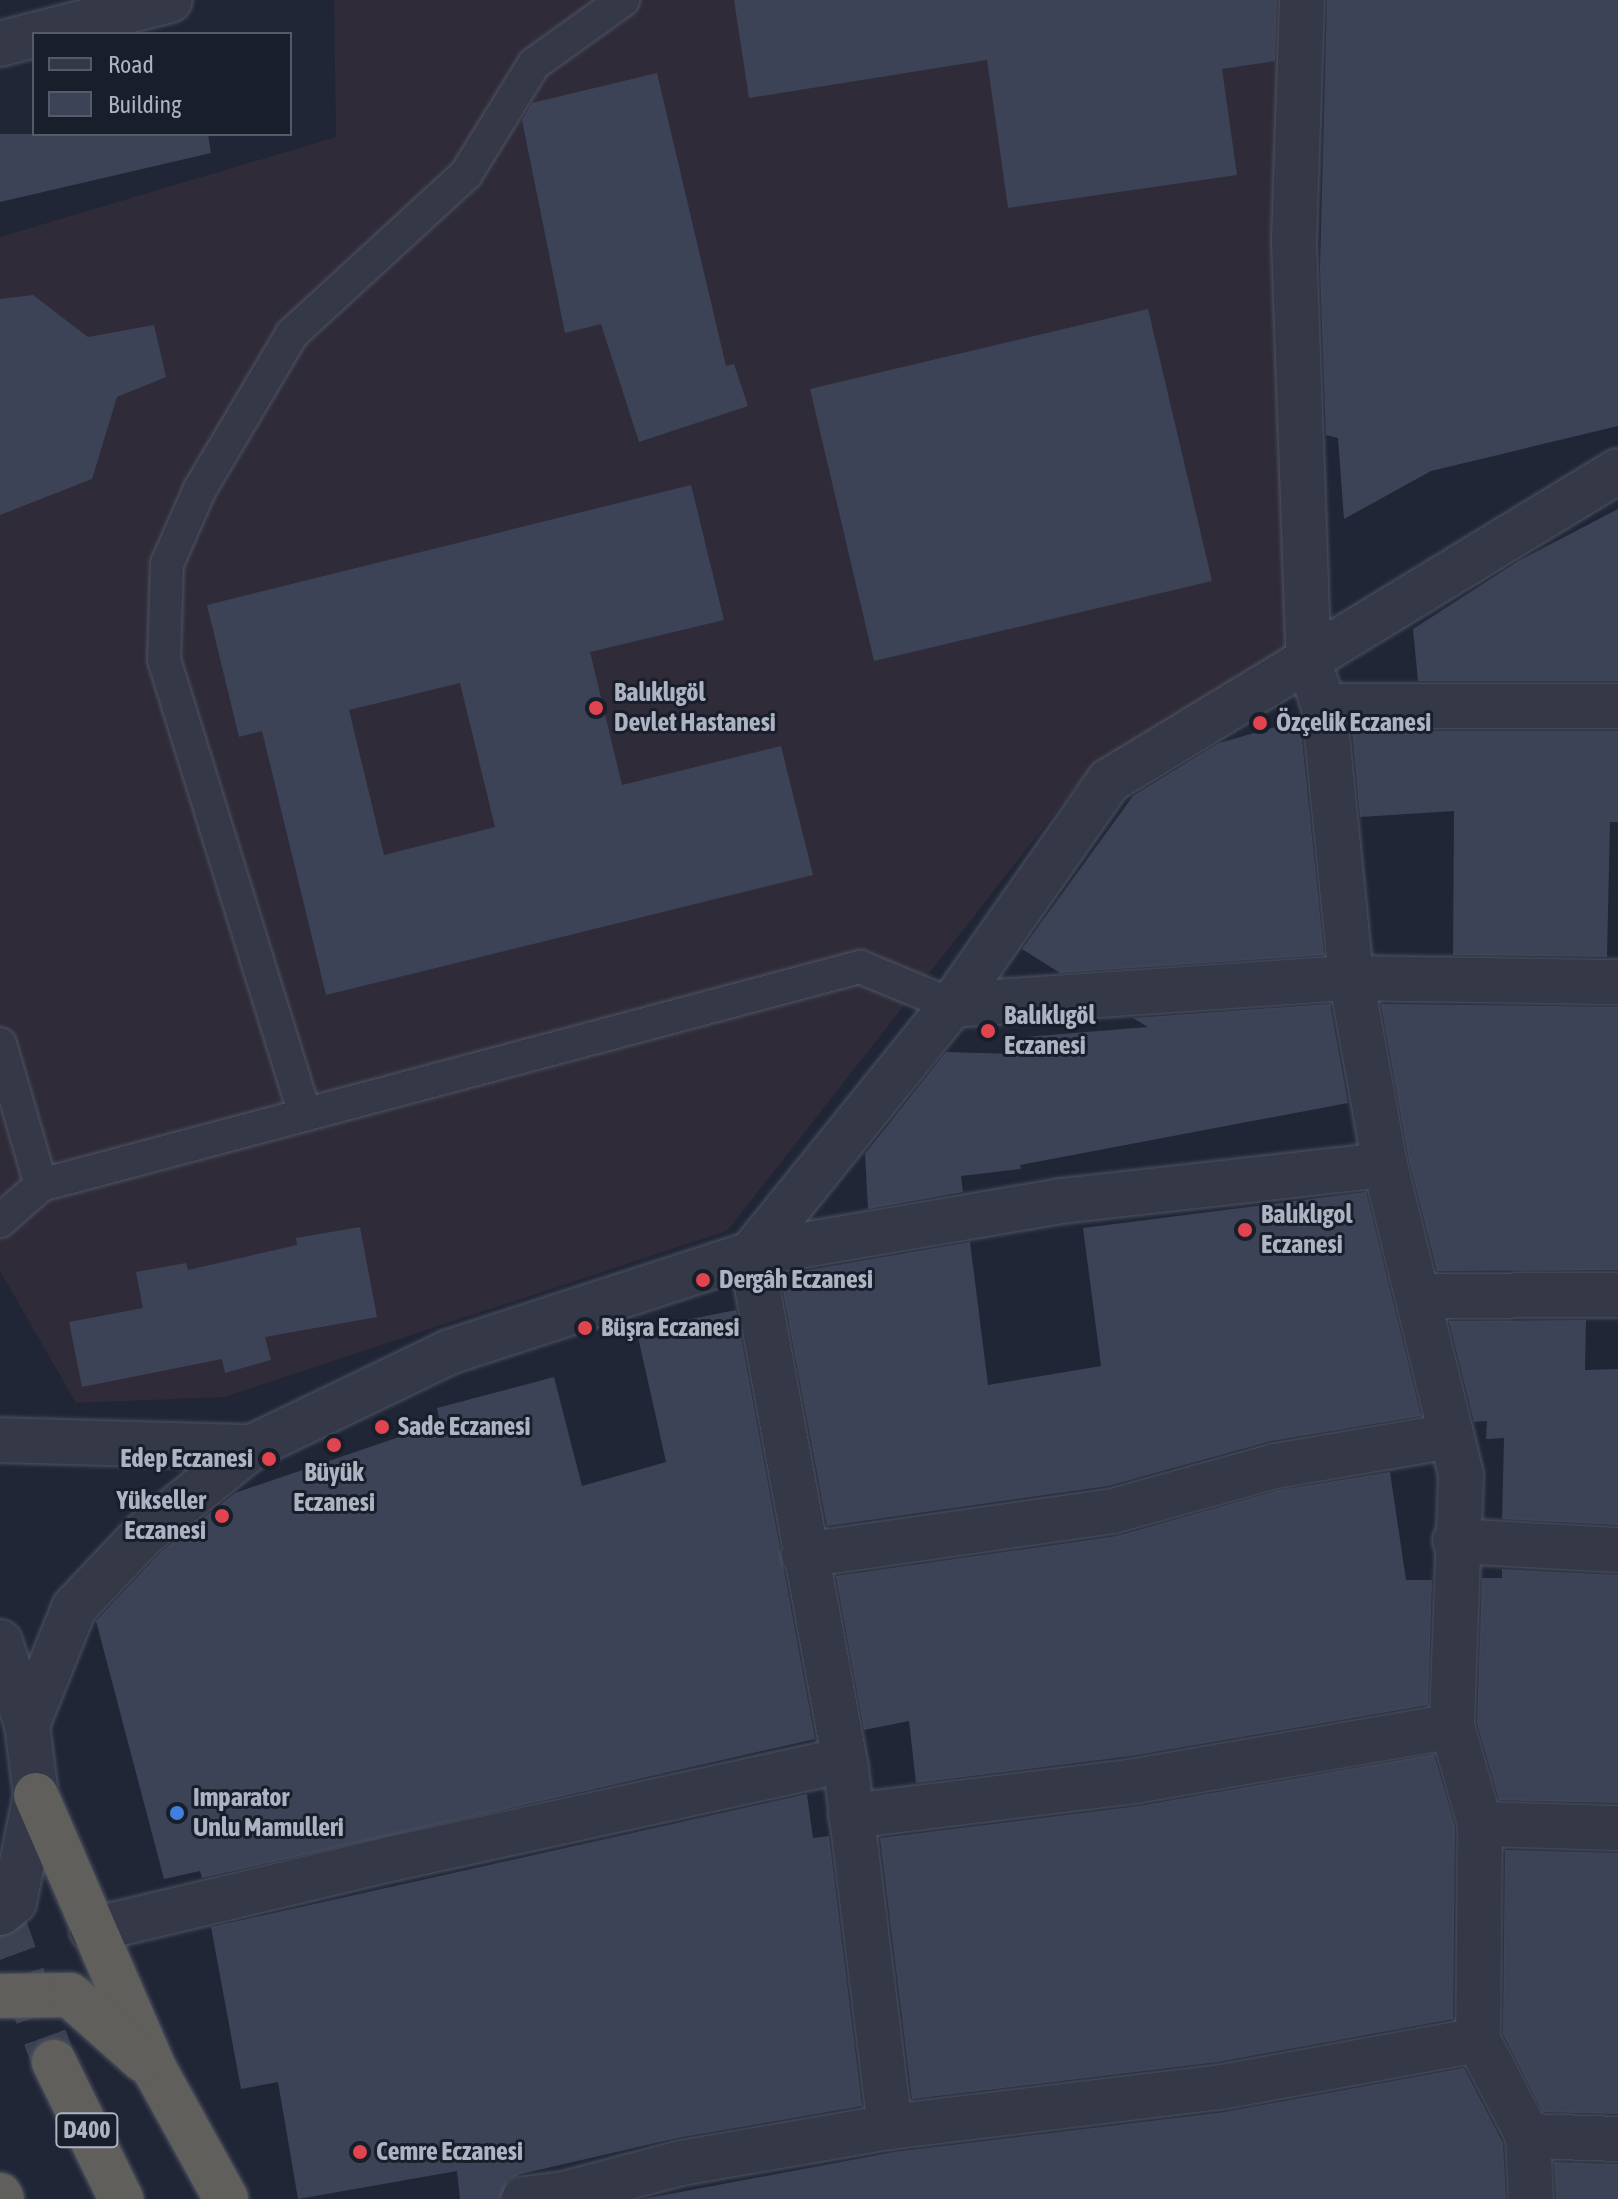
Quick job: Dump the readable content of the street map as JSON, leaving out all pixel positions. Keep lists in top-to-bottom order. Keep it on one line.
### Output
{"streets":{"highway":["D400"]},"places":["Balıklıgöl Devlet Hastanesi","Özçelik Eczanesi","Balıklıgöl Eczanesi","Balıklıgol Eczanesi","Dergâh Eczanesi","Büşra Eczanesi","Sade Eczanesi","Büyük Eczanesi","Edep Eczanesi","Yükseller Eczanesi","Imparator Unlu Mamulleri","Cemre Eczanesi"],"legend":["Road","Building"]}
